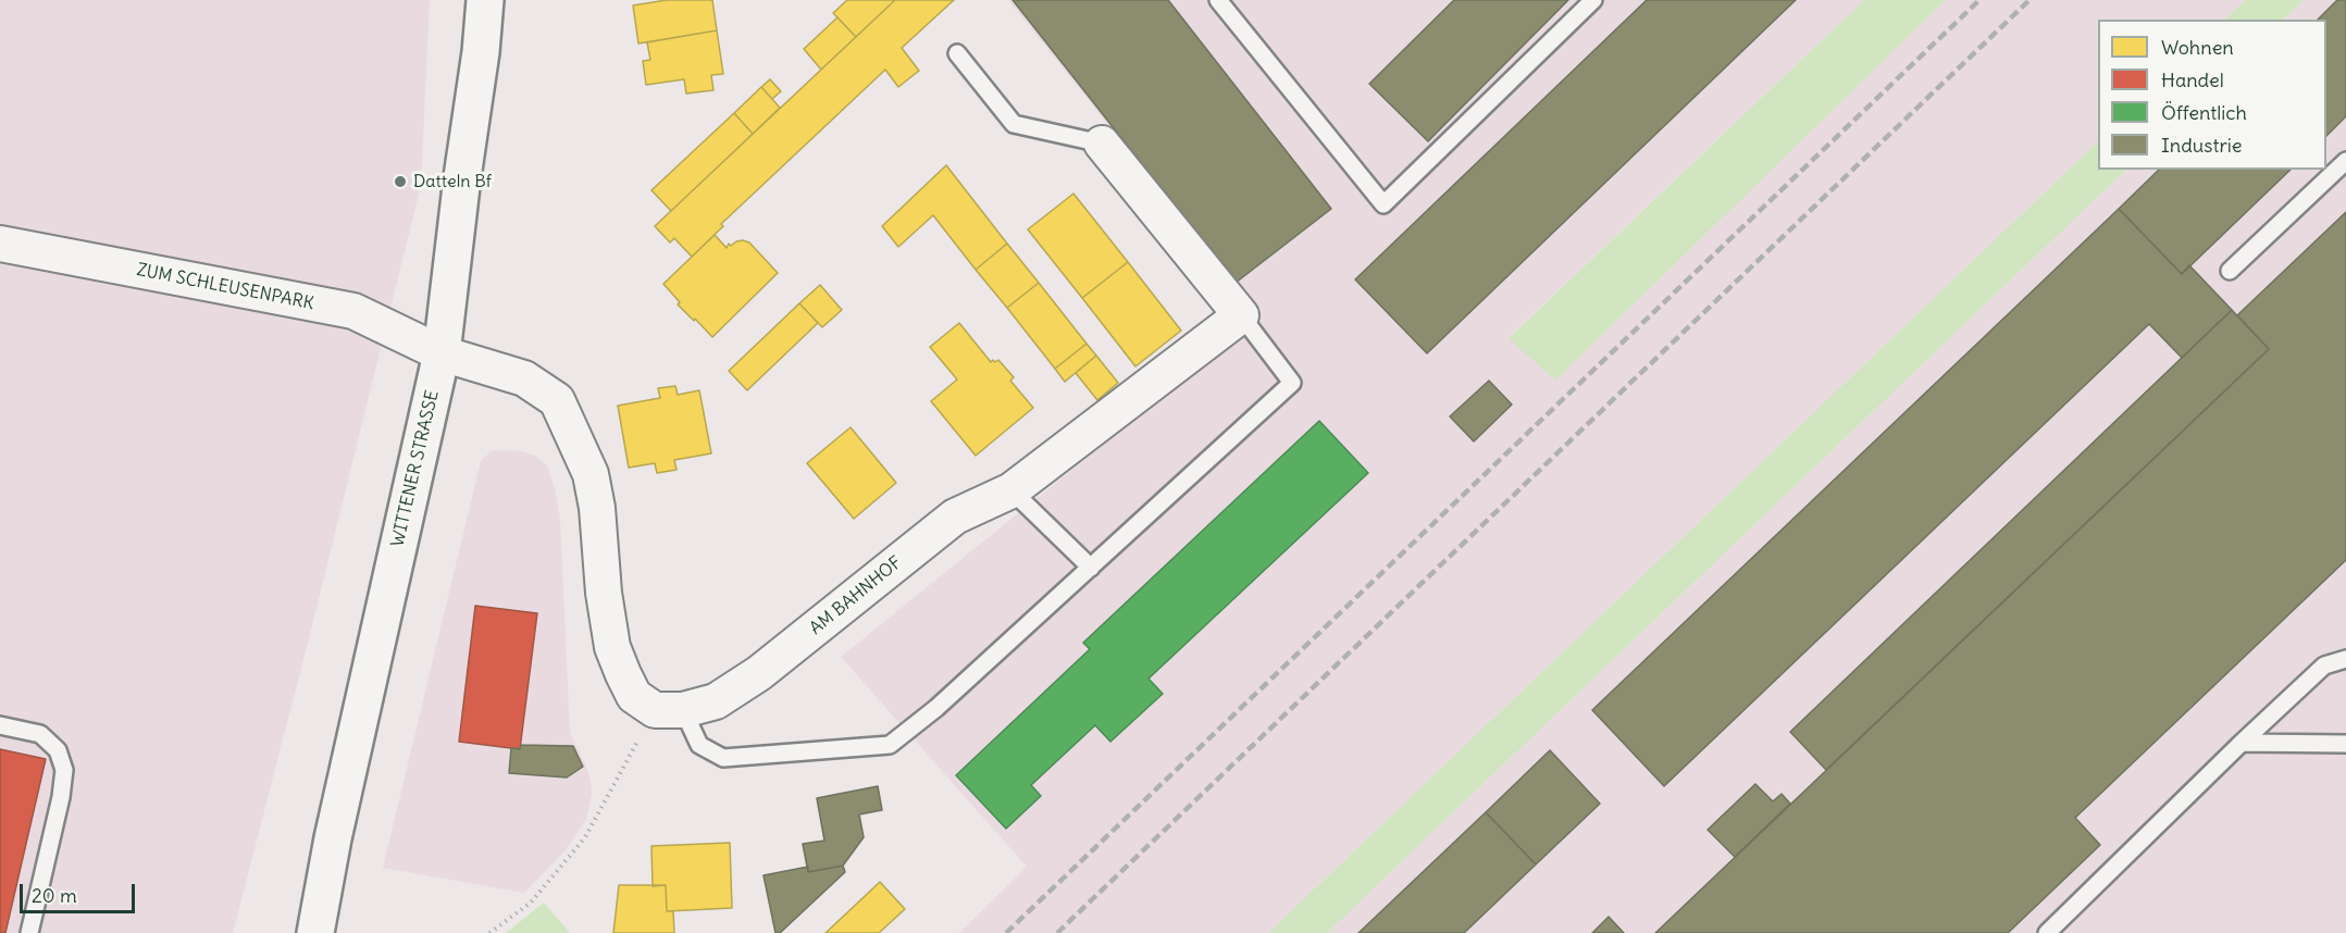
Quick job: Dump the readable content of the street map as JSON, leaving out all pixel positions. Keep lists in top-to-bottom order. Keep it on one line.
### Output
{"streets":{"main road":["WITTENER STRASSE"],"street":["ZUM SCHLEUSENPARK","AM BAHNHOF"]},"crossings":[["ZUM SCHLEUSENPARK","WITTENER STRASSE"]],"places":["Datteln Bf"],"legend":["Wohnen","Handel","Öffentlich","Industrie"],"scale_bar":"20 m"}
